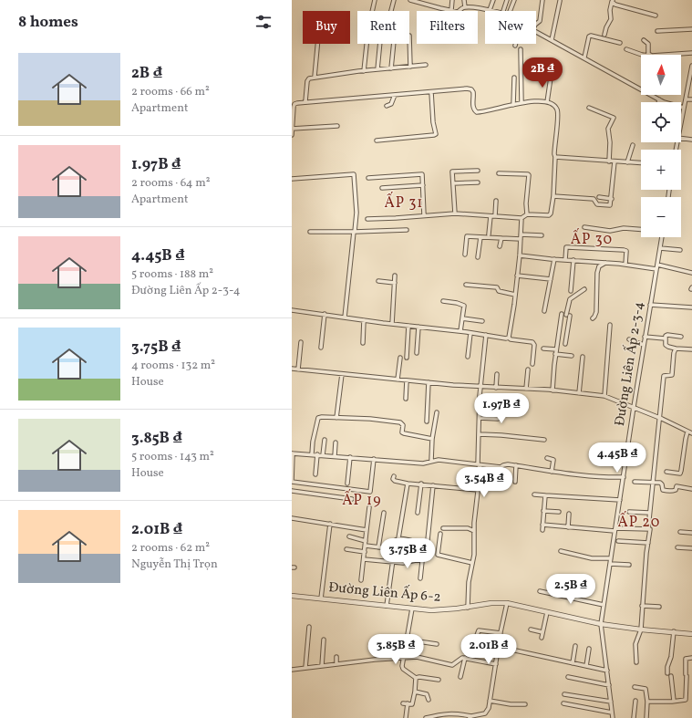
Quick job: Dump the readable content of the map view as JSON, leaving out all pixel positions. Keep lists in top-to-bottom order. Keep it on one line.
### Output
{"streets":{"street":["Đường Liên Ấp 2-3-4","Đường Liên Ấp 6-2"]},"crossings":[["Đường Liên Ấp 2-3-4","Đường Liên Ấp 6-2"]],"districts":["ẤP 31","ẤP 30","ẤP 19","ẤP 20"],"north":"top","page":{"heading":"8 homes","chip":["Buy","Rent","Filters","New"],"list":[{"name":"2B ₫","note":"2 rooms · 66 m² · Apartment"},{"name":"1.97B ₫","note":"2 rooms · 64 m² · Apartment"},{"name":"4.45B ₫","note":"5 rooms · 188 m² · Đường Liên Ấp 2-3-4"},{"name":"3.75B ₫","note":"4 rooms · 132 m² · House"},{"name":"3.85B ₫","note":"5 rooms · 143 m² · House"},{"name":"2.01B ₫","note":"2 rooms · 62 m² · Nguyễn Thị Trọn"}],"map_buttons":["+","−"],"price":["2B ₫","1.97B ₫","4.45B ₫","3.54B ₫","3.75B ₫","2.5B ₫","3.85B ₫","2.01B ₫"]}}
